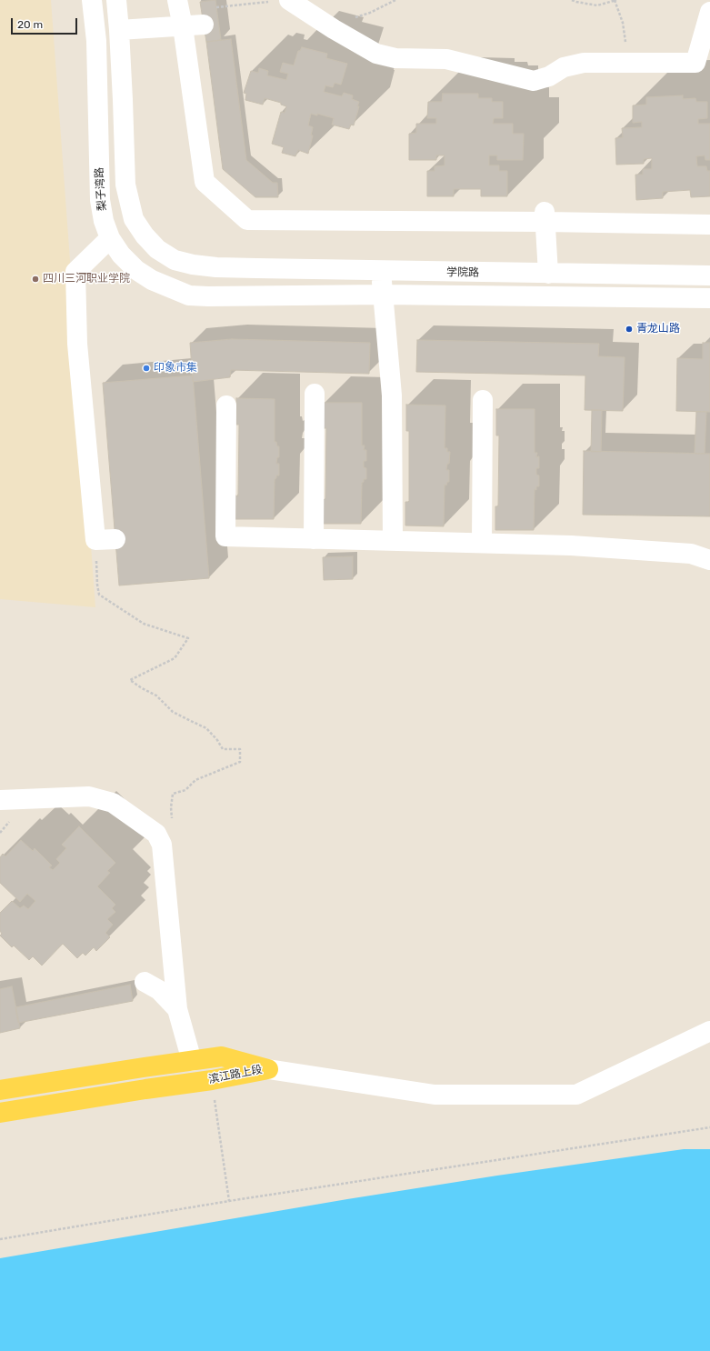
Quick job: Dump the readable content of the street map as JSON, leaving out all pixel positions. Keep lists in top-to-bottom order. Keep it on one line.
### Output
{"streets":{"main road":["滨江路上段"],"street":["梨子湾路","学院路"]},"crossings":[["梨子湾路","学院路"]],"places":["四川三河职业学院","青龙山路","印象市集"],"scale_bar":"20 m"}
